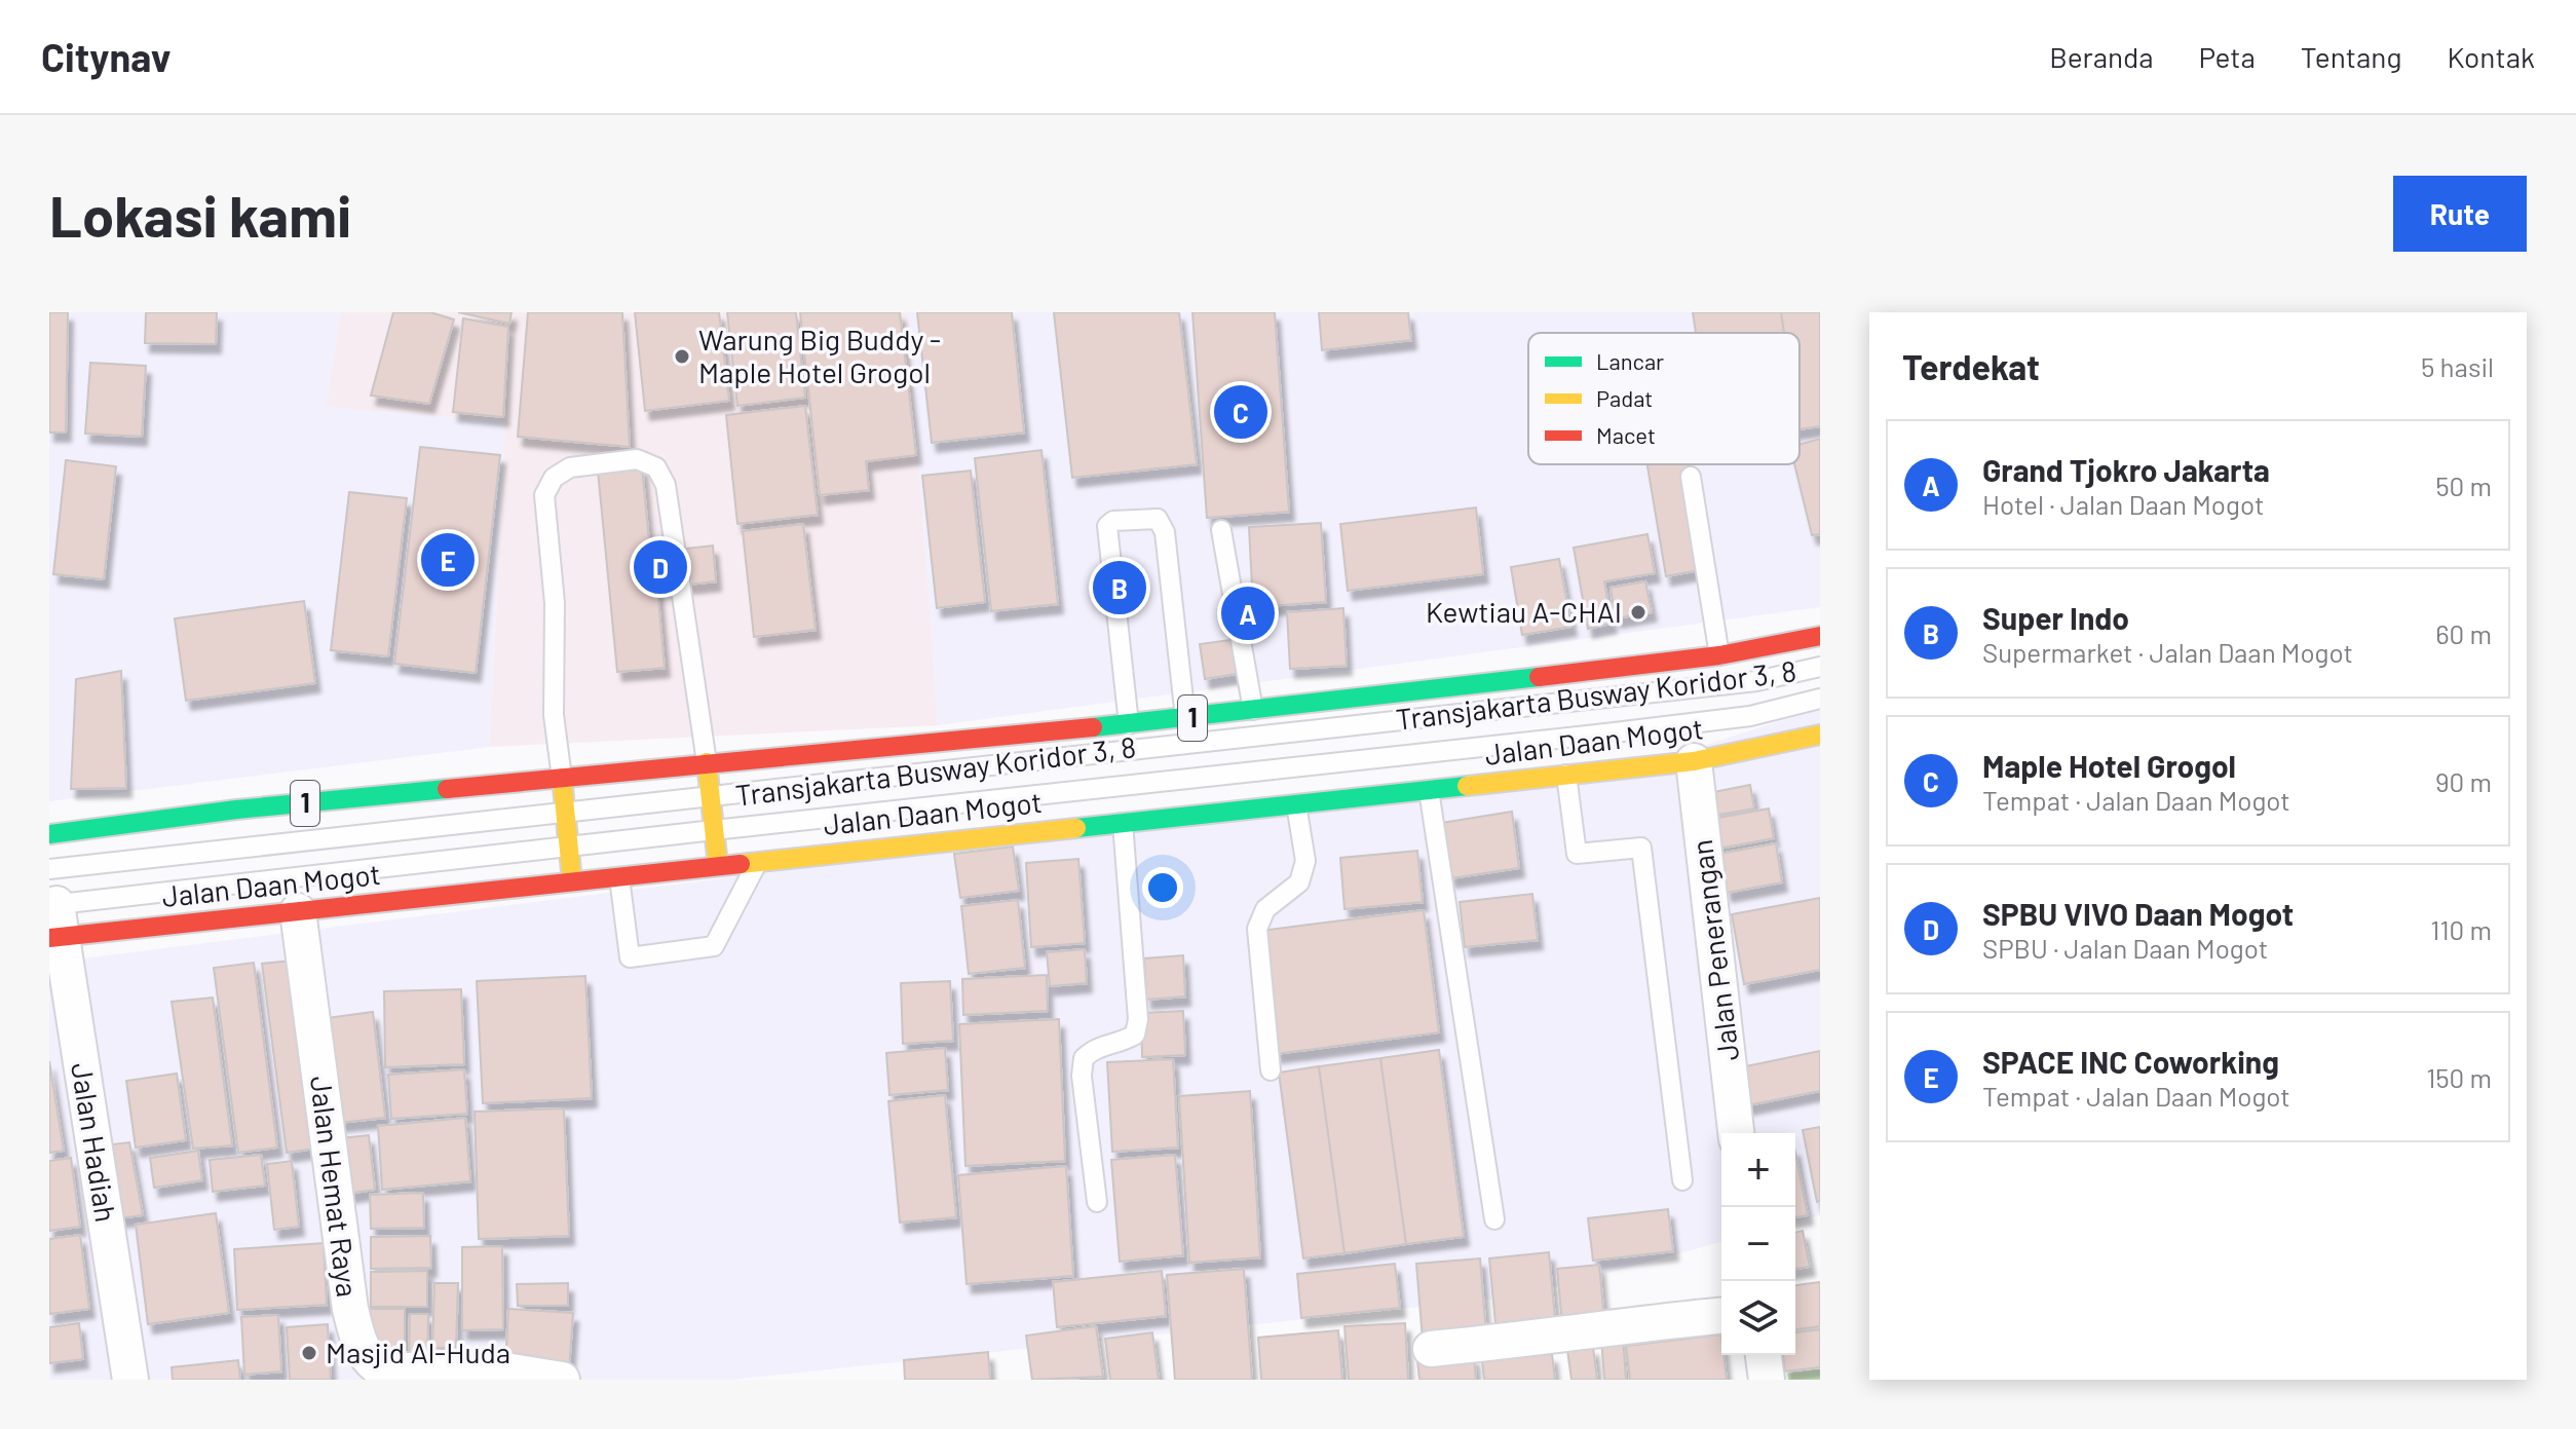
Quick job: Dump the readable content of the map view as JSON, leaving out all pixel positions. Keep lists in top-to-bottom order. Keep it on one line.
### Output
{"streets":{"highway":["1","Jalan Daan Mogot"],"street":["Jalan Penerangan","Jalan Hadiah","Jalan Hemat Raya"],"lane":["Transjakarta Busway Koridor 3, 8"]},"crossings":[["Transjakarta Busway Koridor 3, 8","Jalan Daan Mogot"],["Transjakarta Busway Koridor 3, 8","Jalan Hadiah"],["Jalan Daan Mogot","Jalan Penerangan"],["Jalan Daan Mogot","Jalan Hadiah"],["Jalan Daan Mogot","Jalan Hemat Raya"]],"places":["Warung Big Buddy - Maple Hotel Grogol","Kewtiau A-CHAI","Masjid Al-Huda"],"legend":["Lancar","Padat","Macet"],"page":{"header":"Citynav","nav":["Beranda","Peta","Tentang","Kontak"],"buttons":"Rute","title":"Lokasi kami","heading":["Terdekat","5 hasil"],"pins":["C","E","D","B","A"],"list":[{"mark":"A","name":"Grand Tjokro Jakarta","note":"Hotel · Jalan Daan Mogot","value":"50 m"},{"mark":"B","name":"Super Indo","note":"Supermarket · Jalan Daan Mogot","value":"60 m"},{"mark":"C","name":"Maple Hotel Grogol","note":"Tempat · Jalan Daan Mogot","value":"90 m"},{"mark":"D","name":"SPBU VIVO Daan Mogot","note":"SPBU · Jalan Daan Mogot","value":"110 m"},{"mark":"E","name":"SPACE INC Coworking","note":"Tempat · Jalan Daan Mogot","value":"150 m"}],"map_buttons":["+","−"]}}
